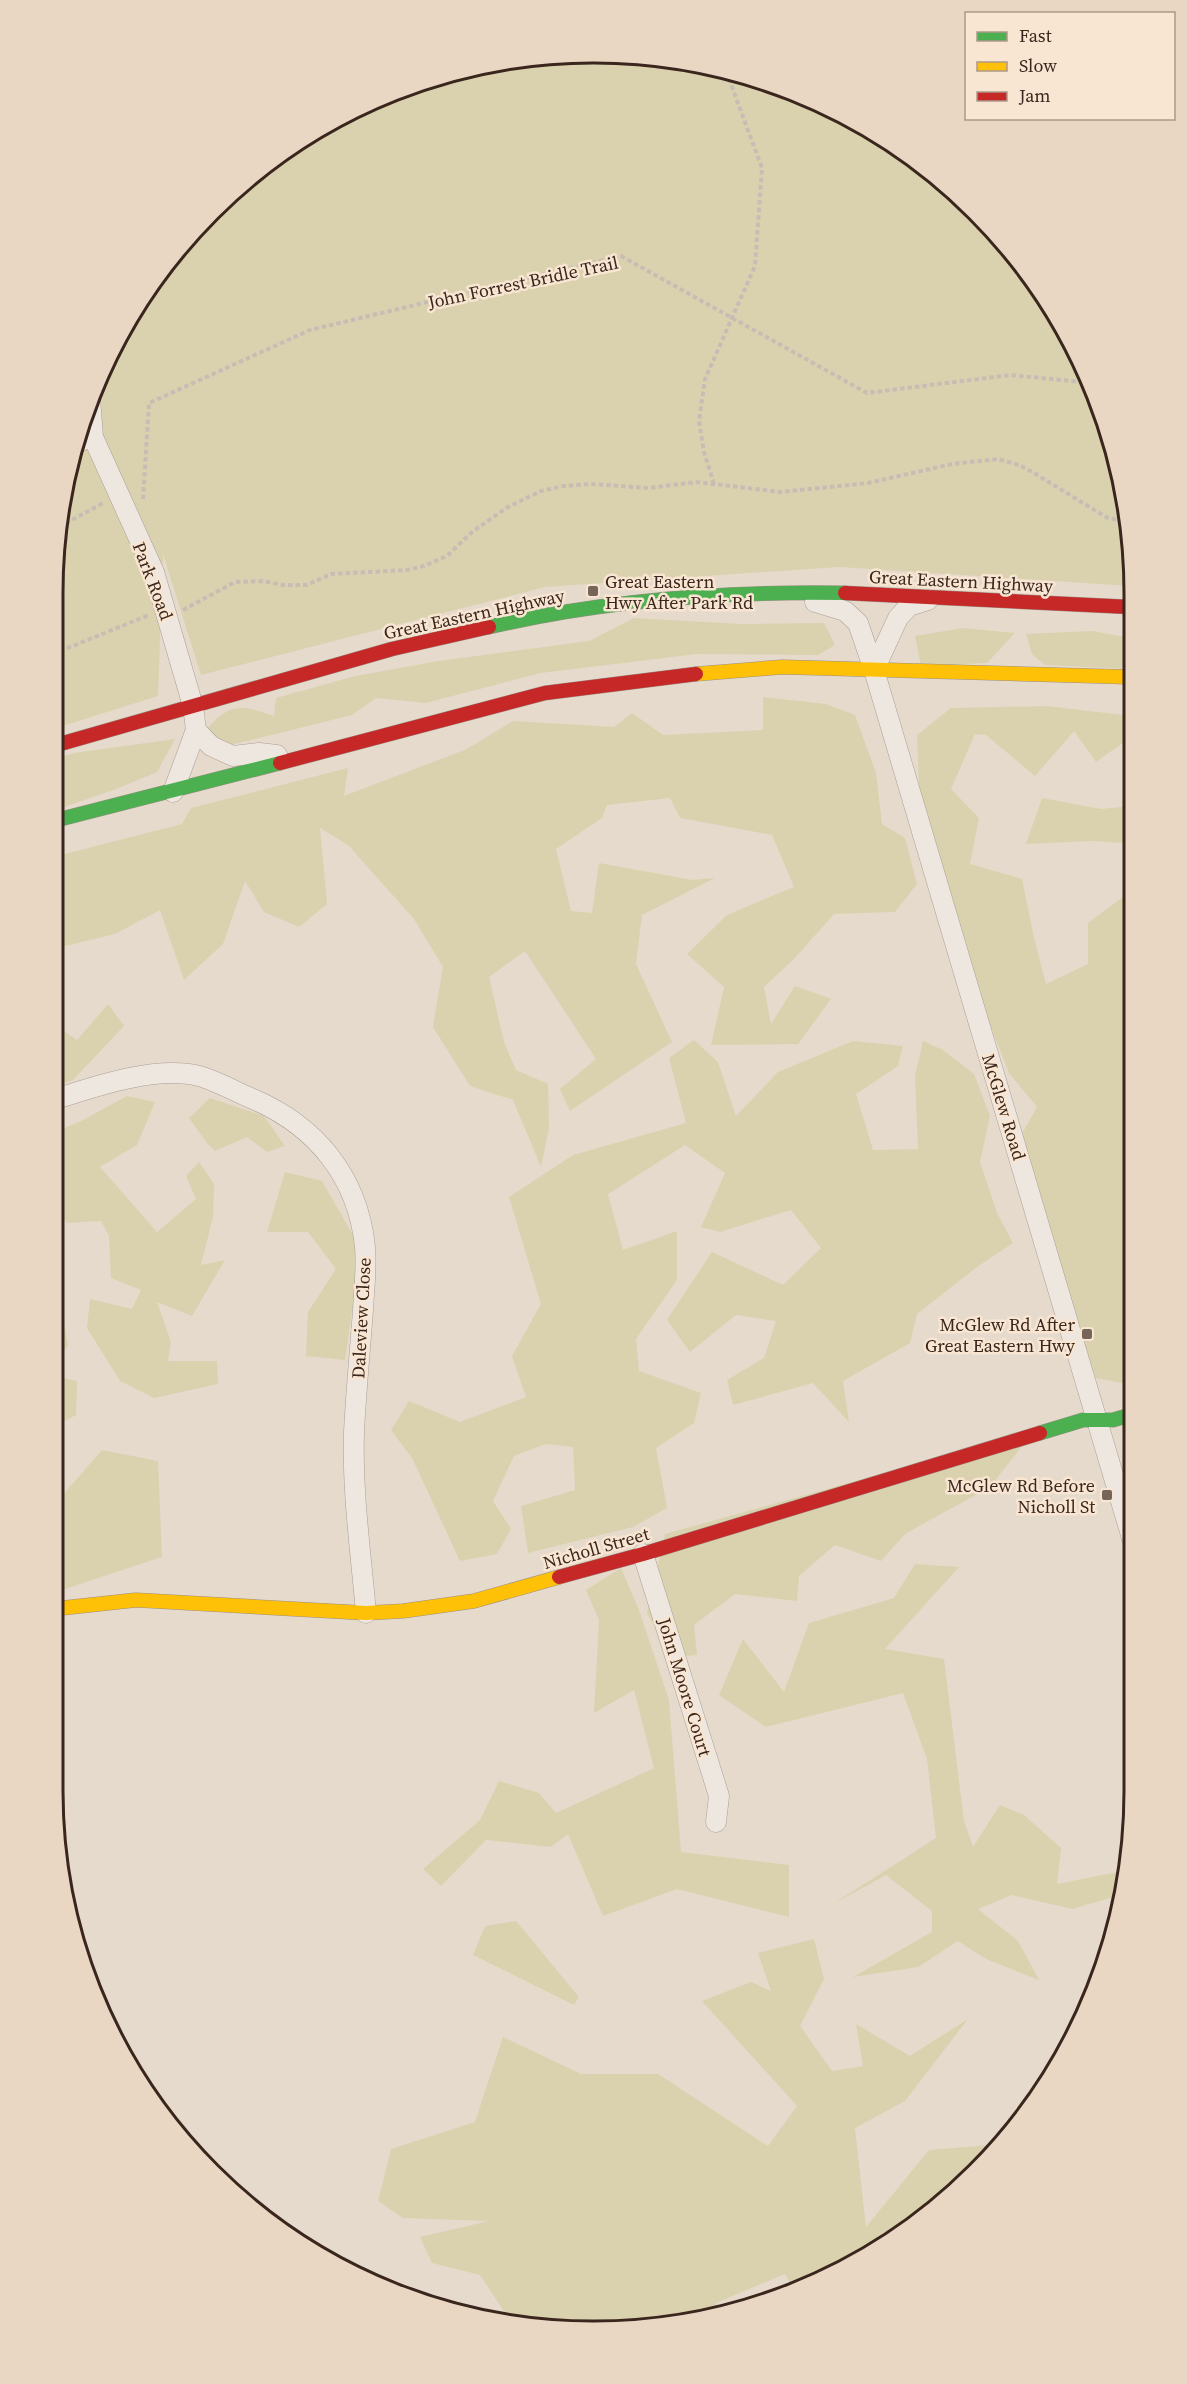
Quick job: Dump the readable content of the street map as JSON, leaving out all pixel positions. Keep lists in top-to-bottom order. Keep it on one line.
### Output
{"streets":{"main road":["Great Eastern Highway","Nicholl Street"],"street":["Park Road","McGlew Road","Daleview Close","John Moore Court"],"path":["John Forrest Bridle Trail"]},"crossings":[["Park Road","Great Eastern Highway"],["Great Eastern Highway","McGlew Road"],["McGlew Road","Nicholl Street"],["Daleview Close","Nicholl Street"],["Nicholl Street","John Moore Court"]],"places":{"transit":["Great Eastern Hwy After Park Rd","McGlew Rd After Great Eastern Hwy","McGlew Rd Before Nicholl St"]},"legend":["Fast","Slow","Jam"]}
